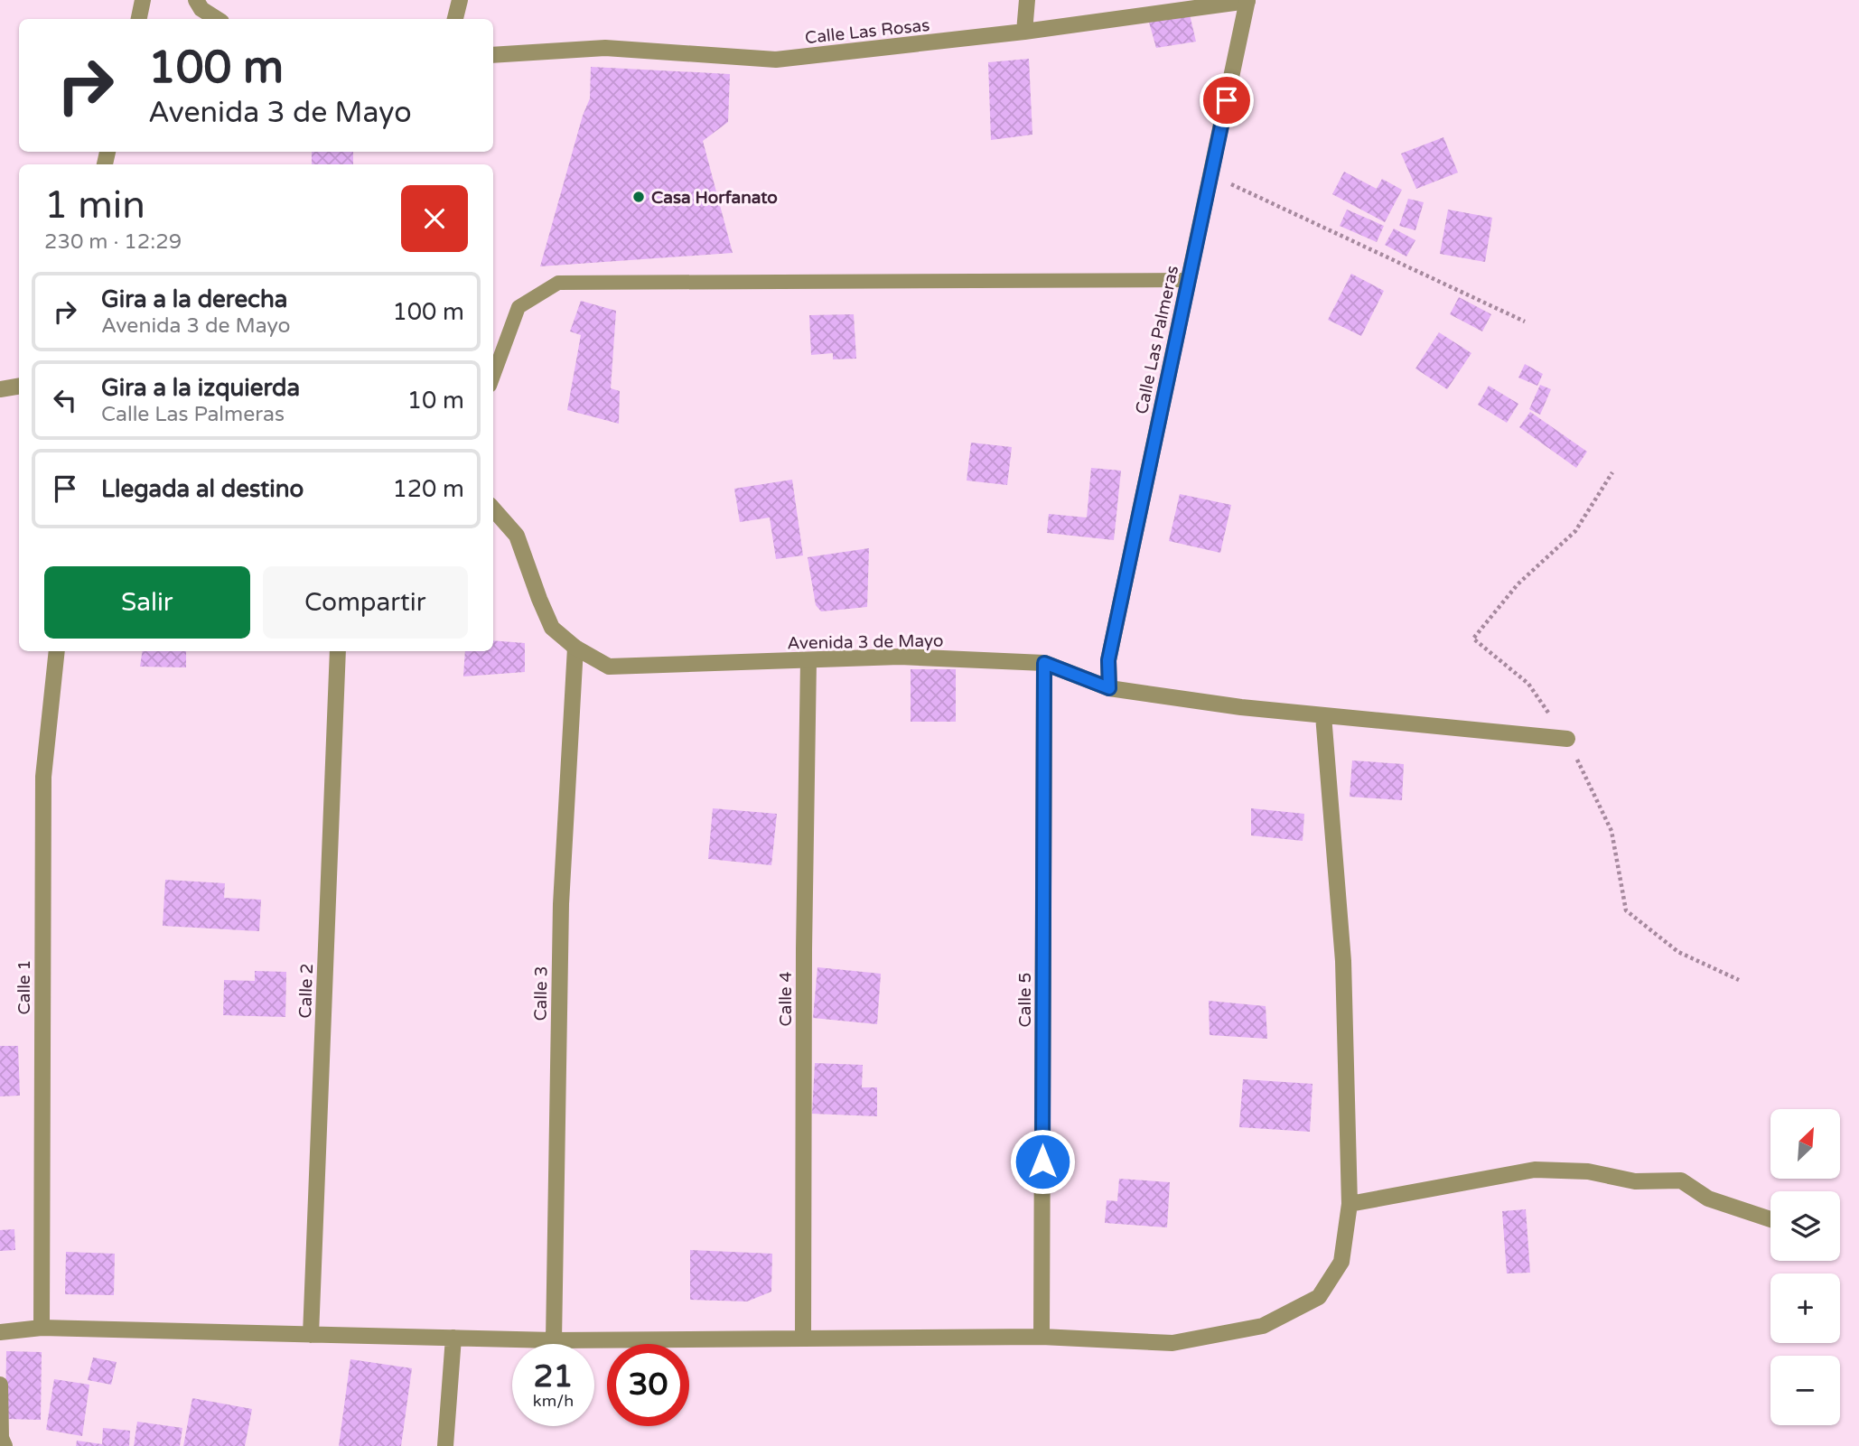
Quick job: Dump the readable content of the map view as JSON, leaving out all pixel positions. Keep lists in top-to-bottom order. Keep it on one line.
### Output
{"streets":{"street":["Calle Las Rosas","Calle Las Palmeras","Avenida 3 de Mayo","Calle 1","Calle 2","Calle 3","Calle 4","Calle 5"]},"crossings":[["Calle Las Rosas","Calle Las Palmeras"],["Calle Las Palmeras","Avenida 3 de Mayo"],["Avenida 3 de Mayo","Calle 3"],["Avenida 3 de Mayo","Calle 4"],["Avenida 3 de Mayo","Calle 5"]],"places":["Casa Horfanato"],"north":"top right","page":{"turn":["100 m","Avenida 3 de Mayo"],"heading":["1 min","230 m · 12:29"],"list":[{"name":"Gira a la derecha","note":"Avenida 3 de Mayo","value":"100 m"},{"name":"Gira a la izquierda","note":"Calle Las Palmeras","value":"10 m"},{"name":"Llegada al destino","value":"120 m"}],"buttons":["Salir","Compartir"],"map_buttons":["+","−"],"speed":"21 km/h","limit":"30"}}
